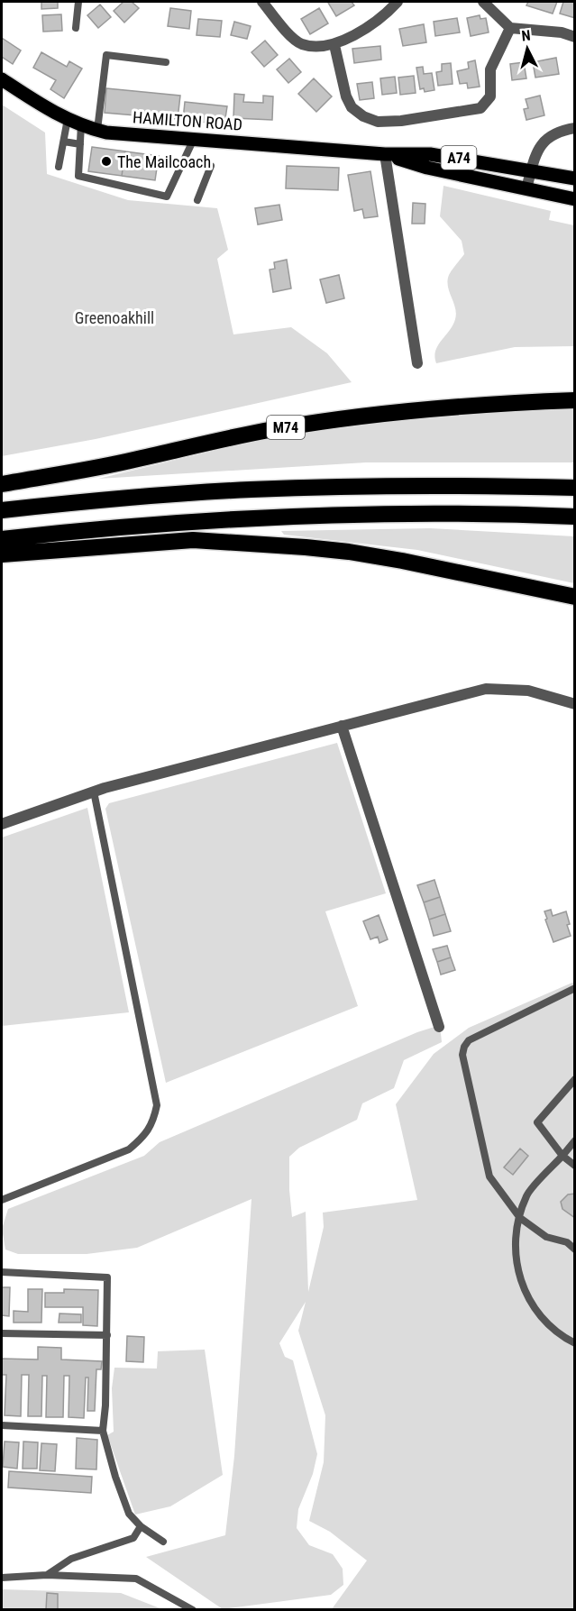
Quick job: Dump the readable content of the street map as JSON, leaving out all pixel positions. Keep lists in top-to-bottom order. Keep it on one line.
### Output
{"streets":{"highway":["M74"],"main road":["HAMILTON ROAD","A74"]},"parks":["Greenoakhill"],"places":["The Mailcoach"],"north":"top"}
